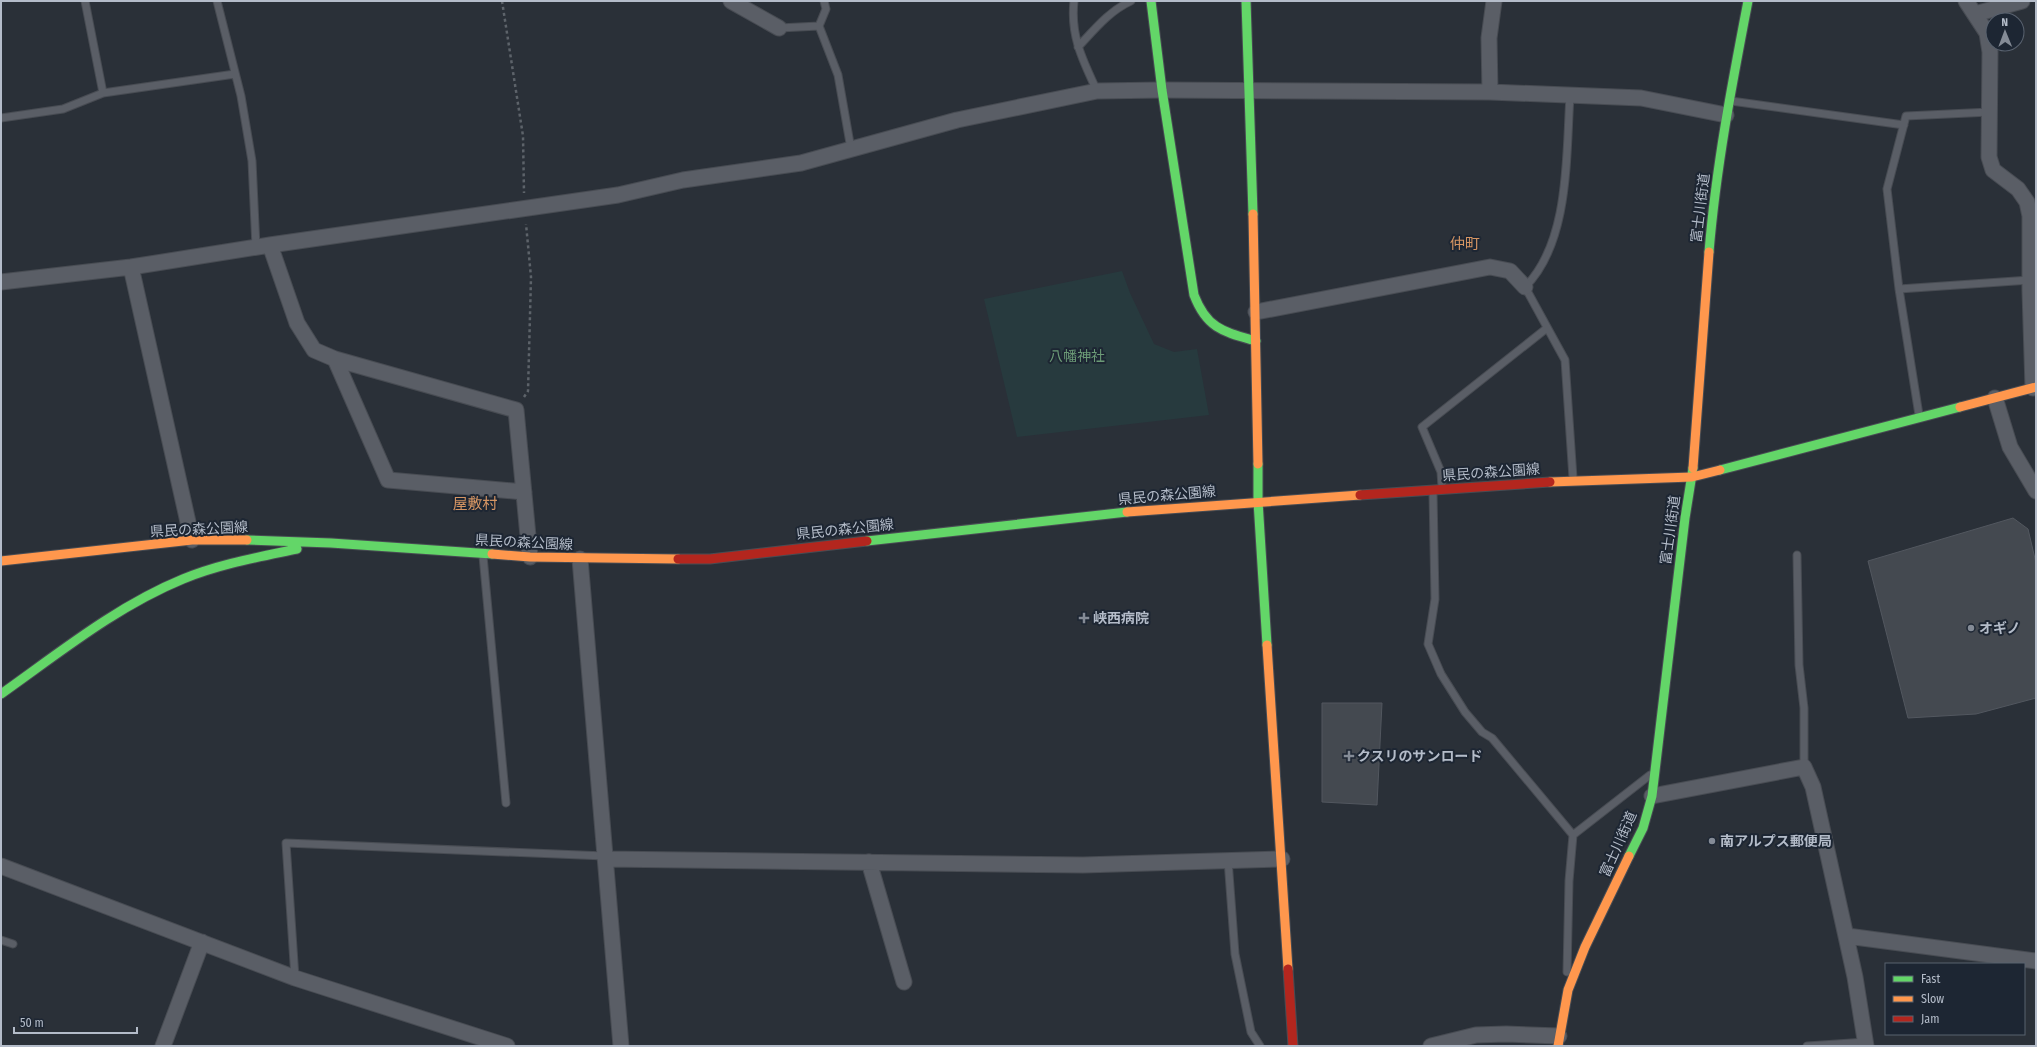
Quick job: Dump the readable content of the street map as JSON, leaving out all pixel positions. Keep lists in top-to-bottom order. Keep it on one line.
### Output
{"streets":{"main road":["富士川街道","県民の森公園線"]},"crossings":[["富士川街道","県民の森公園線"]],"districts":["仲町","屋敷村"],"parks":["八幡神社"],"places":{"health":["峡西病院","クスリのサンロード"],"other":["オギノ","南アルプス郵便局"]},"legend":["Fast","Slow","Jam"],"scale_bar":"50 m","north":"top"}
